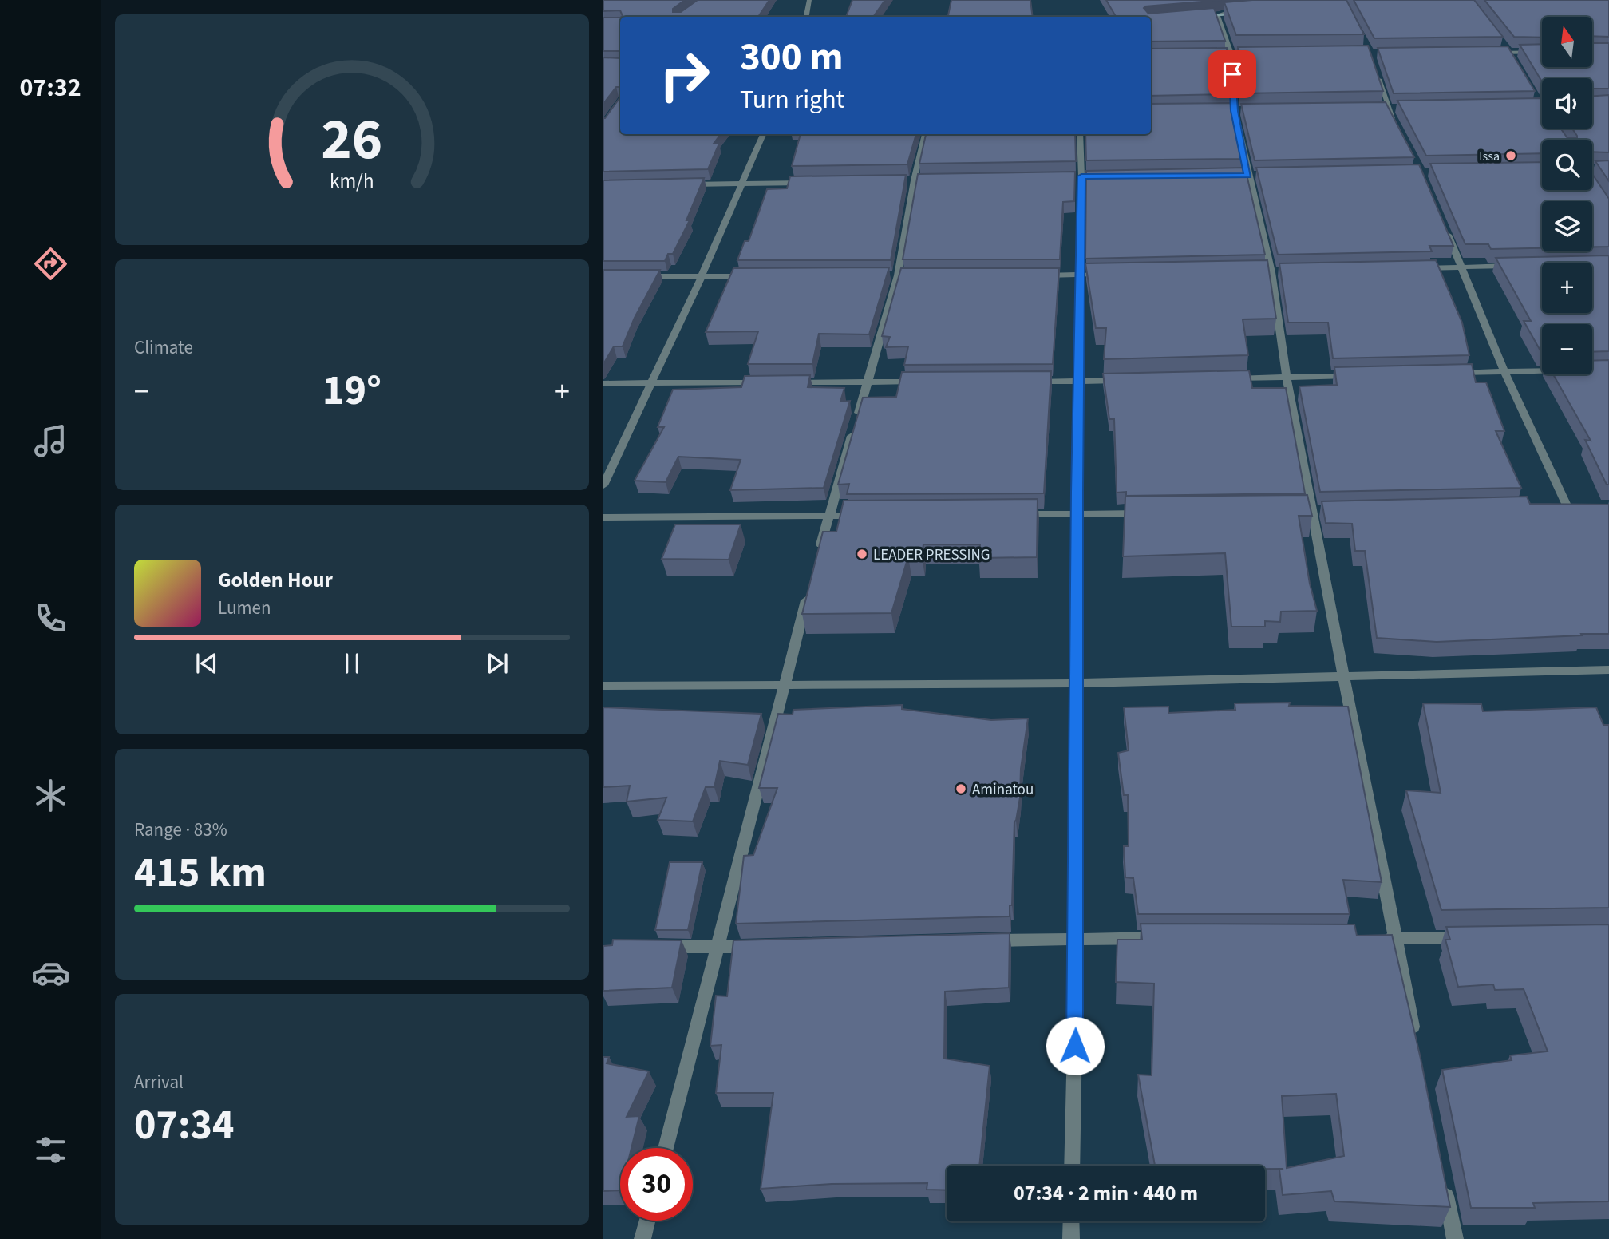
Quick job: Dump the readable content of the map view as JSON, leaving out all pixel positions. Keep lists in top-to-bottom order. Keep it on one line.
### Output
{"places":["Issa","LEADER PRESSING","Aminatou"],"north":"top","page":{"tabs":"07:32","map_buttons":["+","−"],"turn":["300 m","Turn right"],"tile":["Climate",["Range · 83%","415 km"],["Arrival","07:34"]],"heat":["−","19°","+"],"song":["Golden Hour","Lumen"],"limit":"30","trip":"07:34 · 2 min · 440 m","gauge":["26","km/h"]}}
